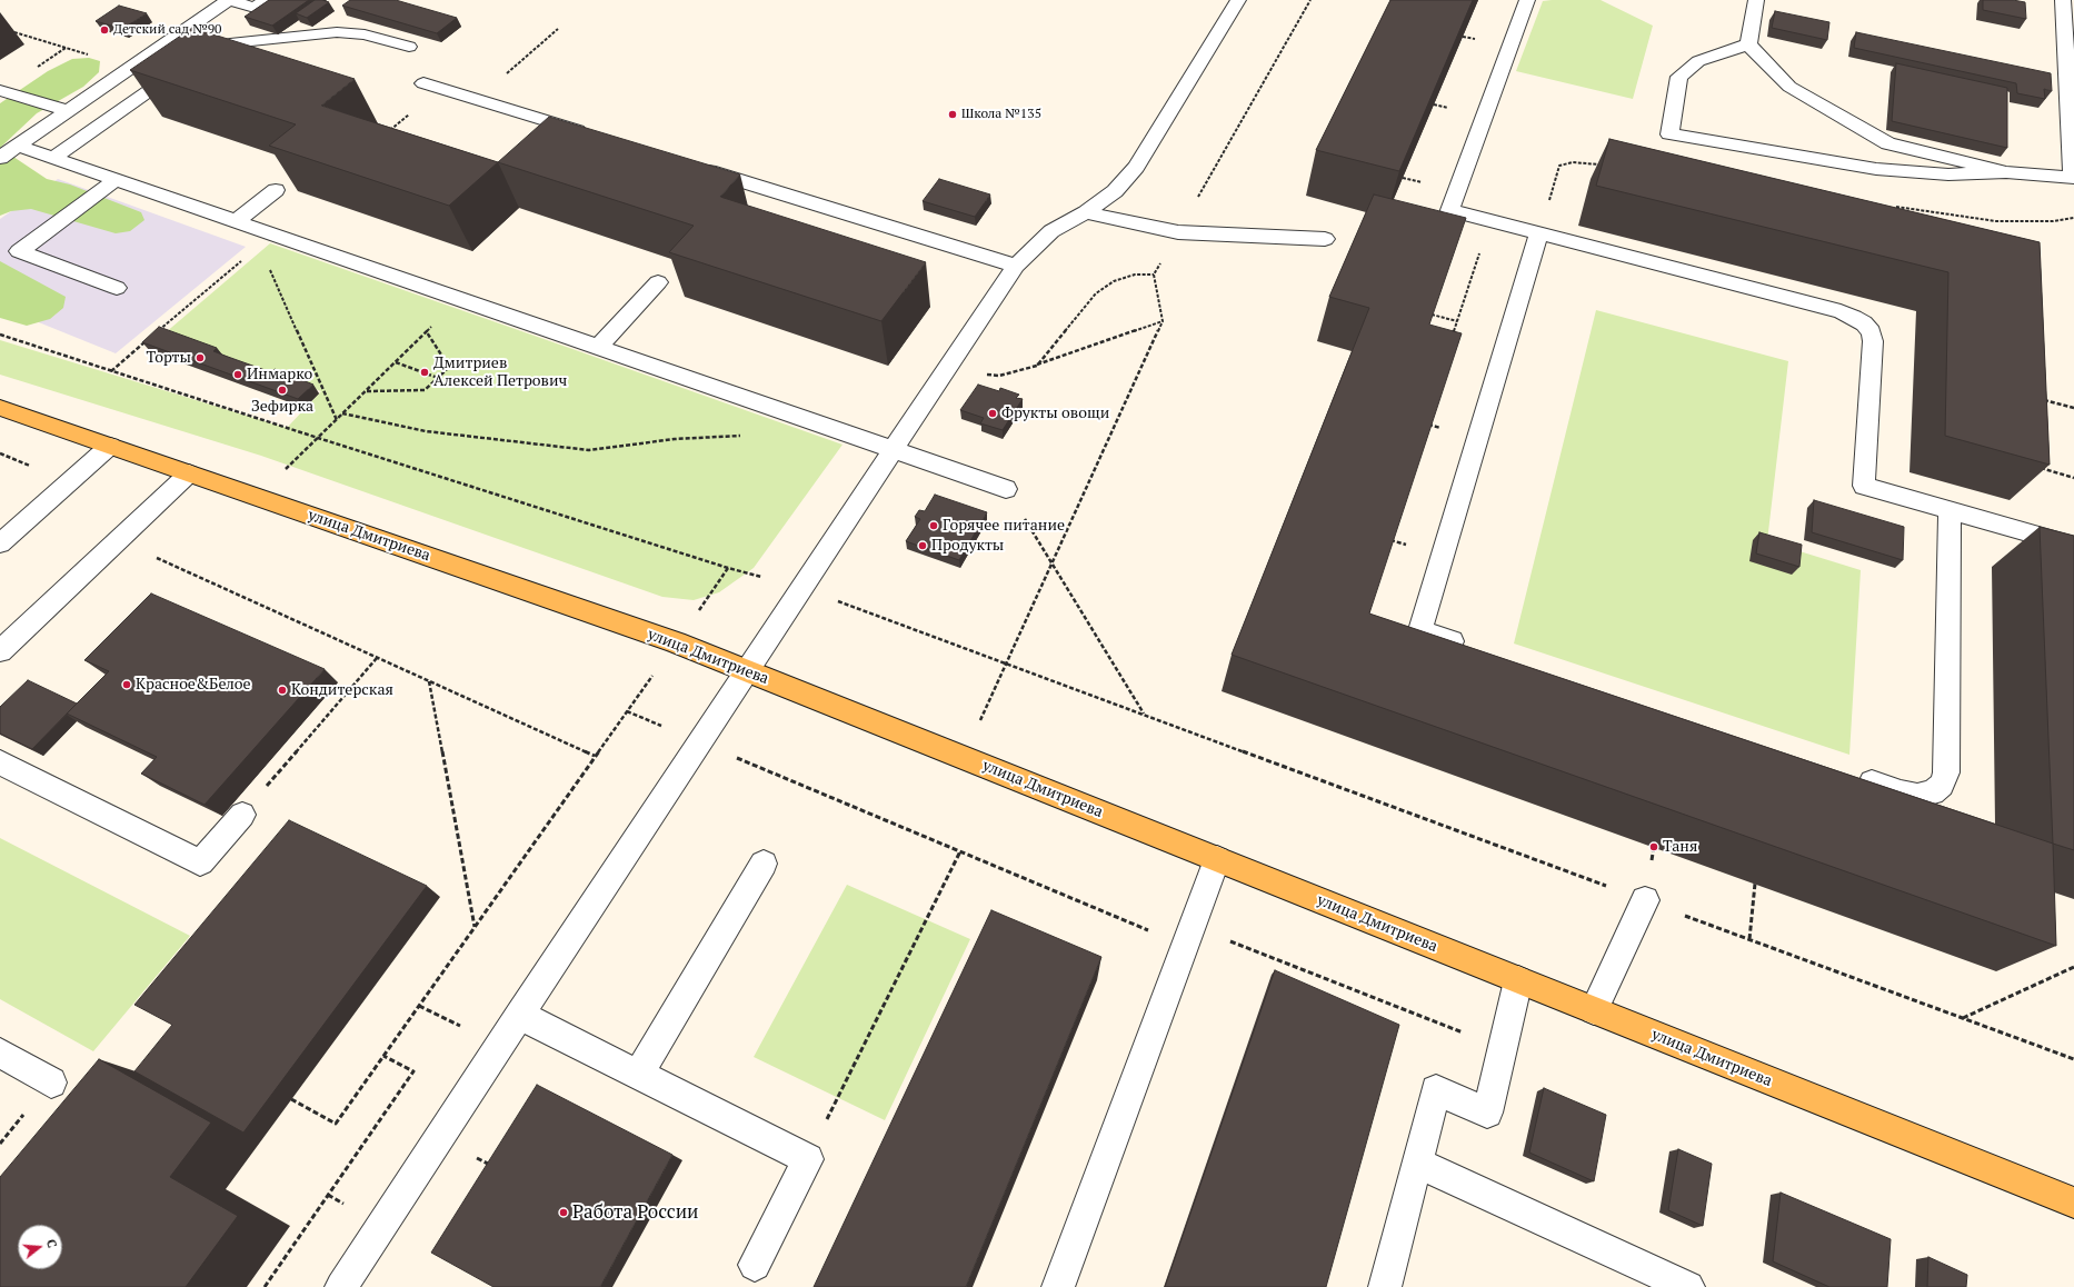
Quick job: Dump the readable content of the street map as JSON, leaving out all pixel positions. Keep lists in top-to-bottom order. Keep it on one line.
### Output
{"streets":{"main road":["улица Дмитриева"]},"places":["Детский сад №90","Школа №135","Торты","Дмитриев Алексей Петрович","Инмарко","Зефирка","Фрукты овощи","Горячее питание","Продукты","Красное&Белое","Кондитерская","Таня","Работа России"],"north":"right"}
